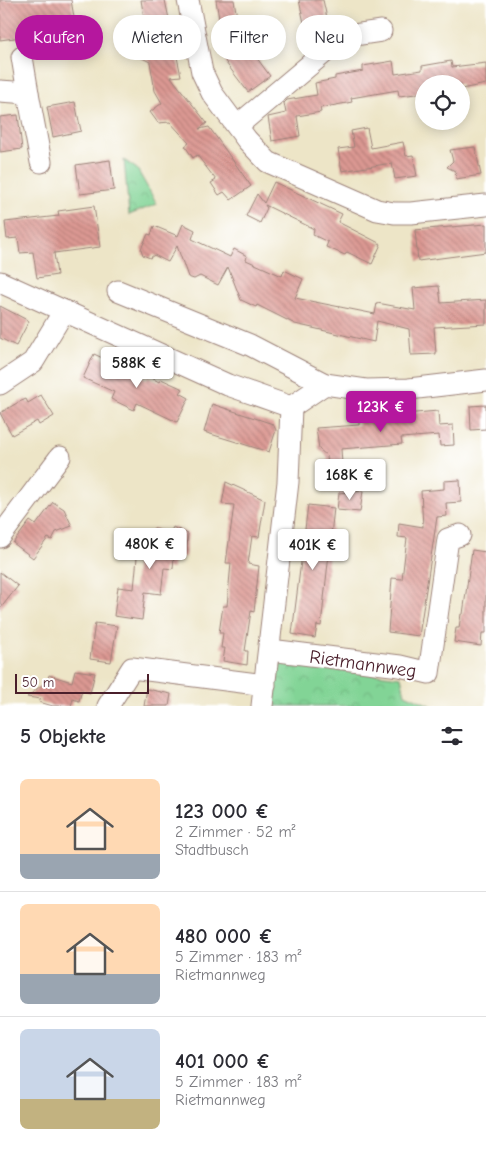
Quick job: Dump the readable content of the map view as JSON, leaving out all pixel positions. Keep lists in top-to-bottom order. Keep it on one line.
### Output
{"streets":{"street":["Rietmannweg"]},"scale_bar":"50 m","page":{"chip":["Kaufen","Mieten","Filter","Neu"],"price":["588K €","123K €","168K €","480K €","401K €"],"scale":"50 m","heading":"5 Objekte","list":[{"name":"123 000 €","note":"2 Zimmer · 52 m² · Stadtbusch"},{"name":"480 000 €","note":"5 Zimmer · 183 m² · Rietmannweg"},{"name":"401 000 €","note":"5 Zimmer · 183 m² · Rietmannweg"}]}}
